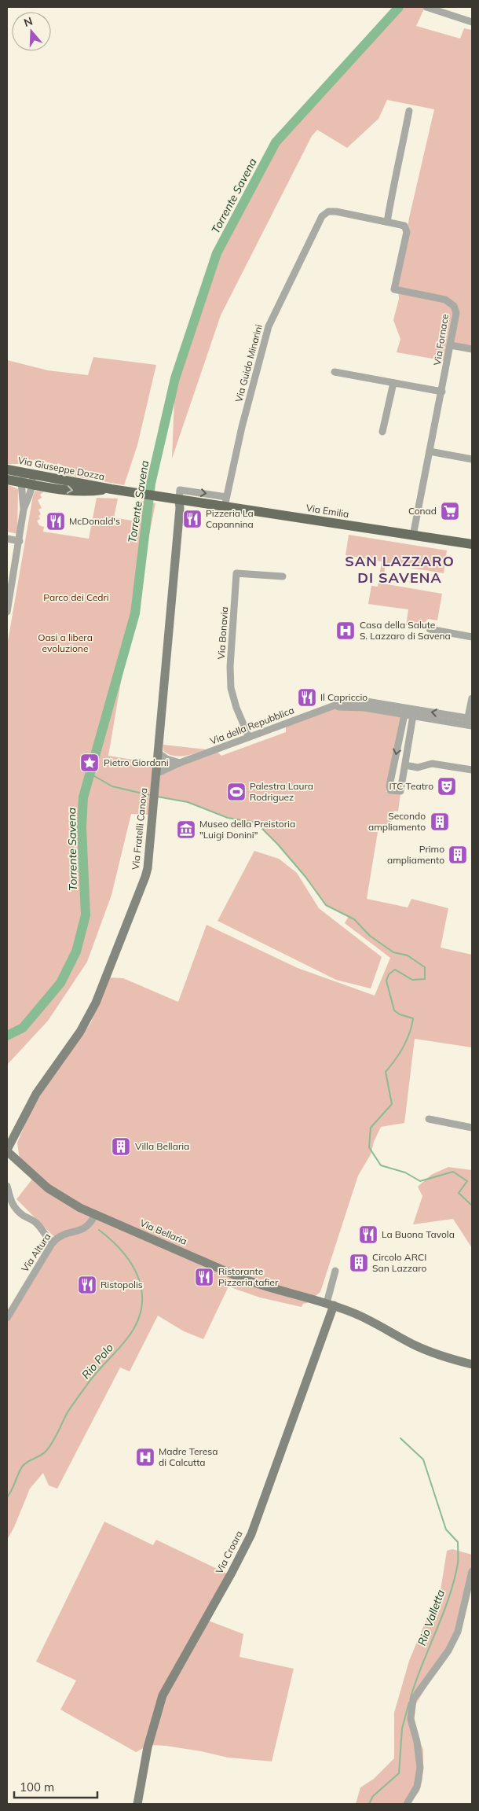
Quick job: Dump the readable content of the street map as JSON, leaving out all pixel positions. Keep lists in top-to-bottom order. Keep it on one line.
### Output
{"streets":{"main road":["Via Giuseppe Dozza","Via Emilia"],"street":["Via Fornace","Via Guido Minarini","Via Bonavia","Via della Repubblica","Via Fratelli Canova","Via Bellaria","Via Altura","Via Croara"]},"crossings":[["Via Fornace","Via Guido Minarini"],["Via Fornace","Via Emilia"],["Via Guido Minarini","Via Emilia"],["Via Giuseppe Dozza","Via Emilia"],["Via Emilia","Via Fratelli Canova"],["Via Bonavia","Via della Repubblica"],["Via della Repubblica","Via Fratelli Canova"],["Via Fratelli Canova","Via Bellaria"],["Via Bellaria","Via Altura"],["Via Bellaria","Via Croara"]],"districts":["SAN LAZZARO DI SAVENA"],"water":["Torrente Savena","Rio Polo","Rio Valletta"],"parks":["Parco dei Cedri","Oasi a libera evoluzione"],"places":{"supermarket":["Conad"],"restaurant":["Pizzeria La Capannina","McDonald's","Il Capriccio","La Buona Tavola","Ristorante Pizzeria tafier","Ristopolis"],"hospital":["Casa della Salute S. Lazzaro di Savena","Madre Teresa di Calcutta"],"place":["Pietro Giordani"],"theatre":["ITC Teatro"],"sports":["Palestra Laura Rodriguez"],"building":["Secondo ampliamento","Primo ampliamento","Villa Bellaria","Circolo ARCI San Lazzaro"],"museum":["Museo della Preistoria \"Luigi Donini\""]},"scale_bar":"100 m","north":"top"}
